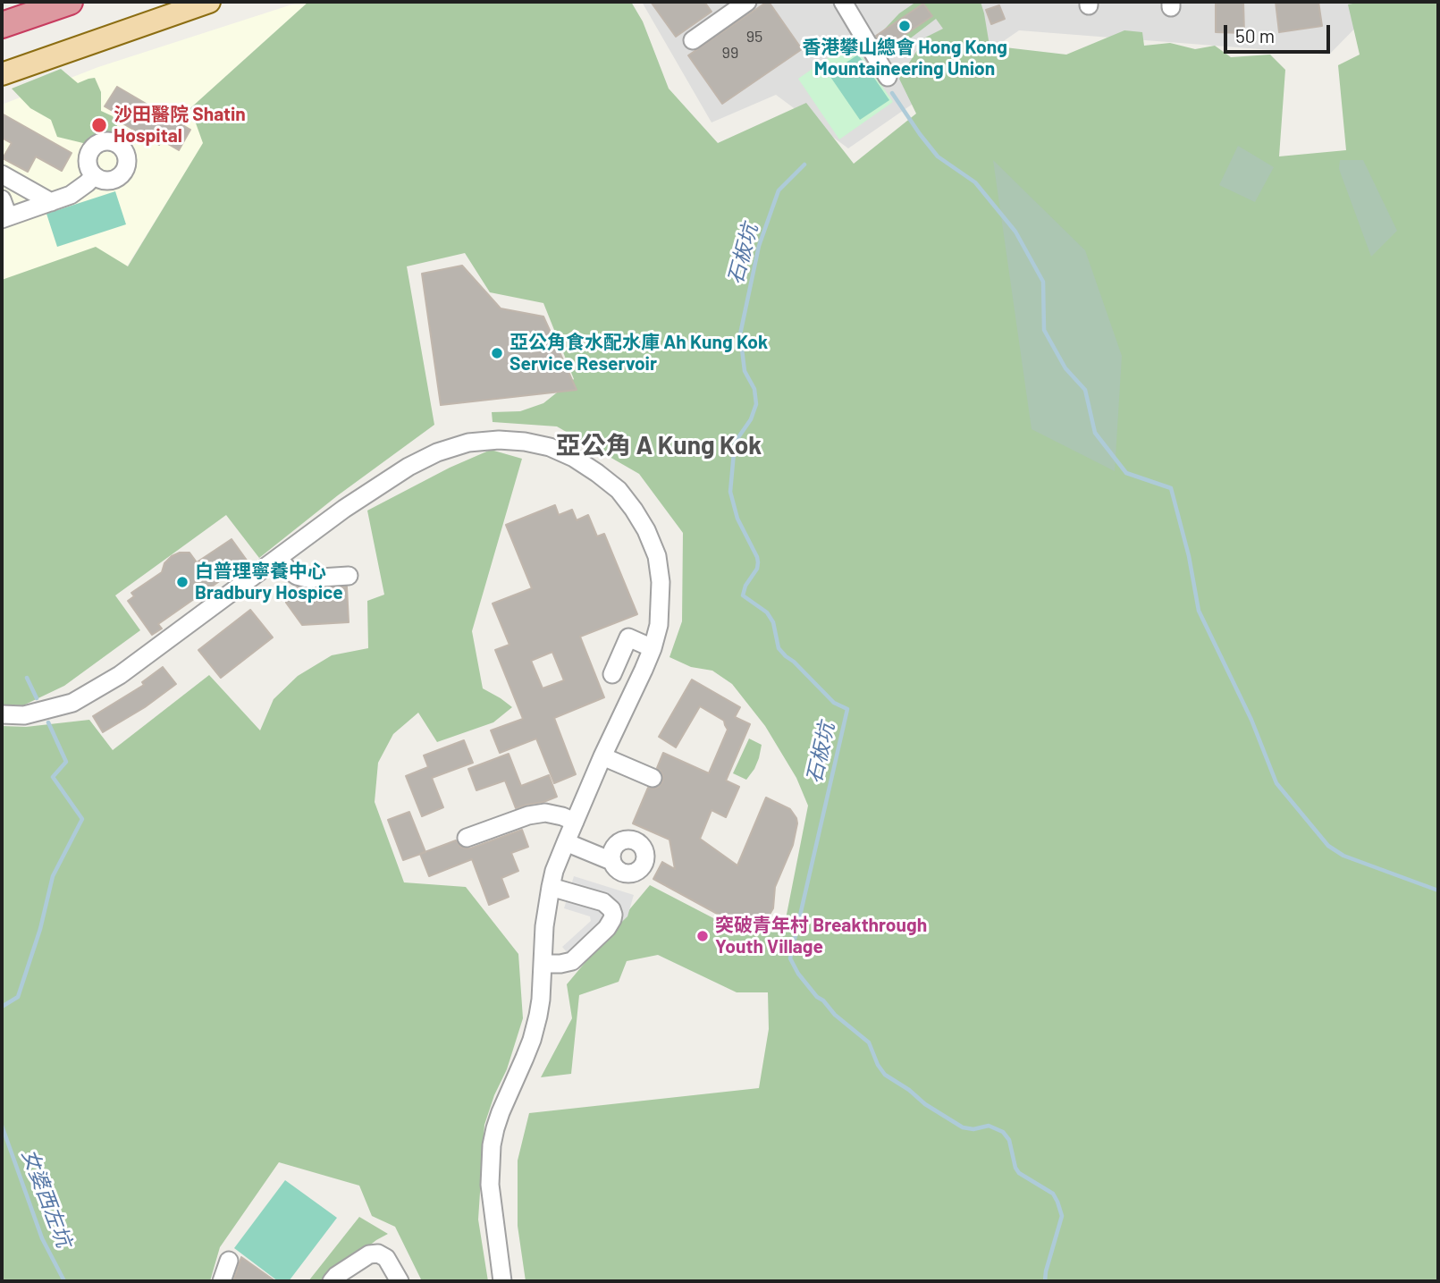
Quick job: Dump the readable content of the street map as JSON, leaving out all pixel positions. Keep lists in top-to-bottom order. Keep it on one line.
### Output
{"districts":["亞公角 A Kung Kok"],"water":["石板坑","女婆西左坑"],"places":["香港攀山總會 Hong Kong Mountaineering Union","沙田醫院 Shatin Hospital","亞公角食水配水庫 Ah Kung Kok Service Reservoir","白普理寧養中心 Bradbury Hospice","突破青年村 Breakthrough Youth Village"],"house_numbers":["95","99"],"scale_bar":"50 m"}
